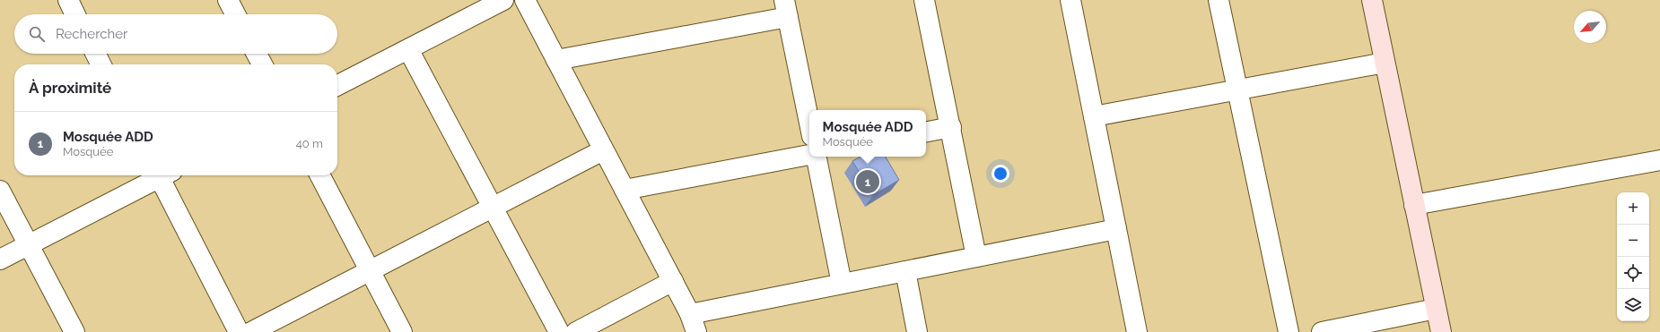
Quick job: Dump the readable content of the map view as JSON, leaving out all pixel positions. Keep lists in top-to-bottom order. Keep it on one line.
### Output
{"north":"bottom left","page":{"search":"Rechercher","heading":"À proximité","popup":["Mosquée ADD","Mosquée"],"list":[{"mark":"1","name":"Mosquée ADD","note":"Mosquée","value":"40 m"}],"pins":"1","map_buttons":["+","−"]}}
